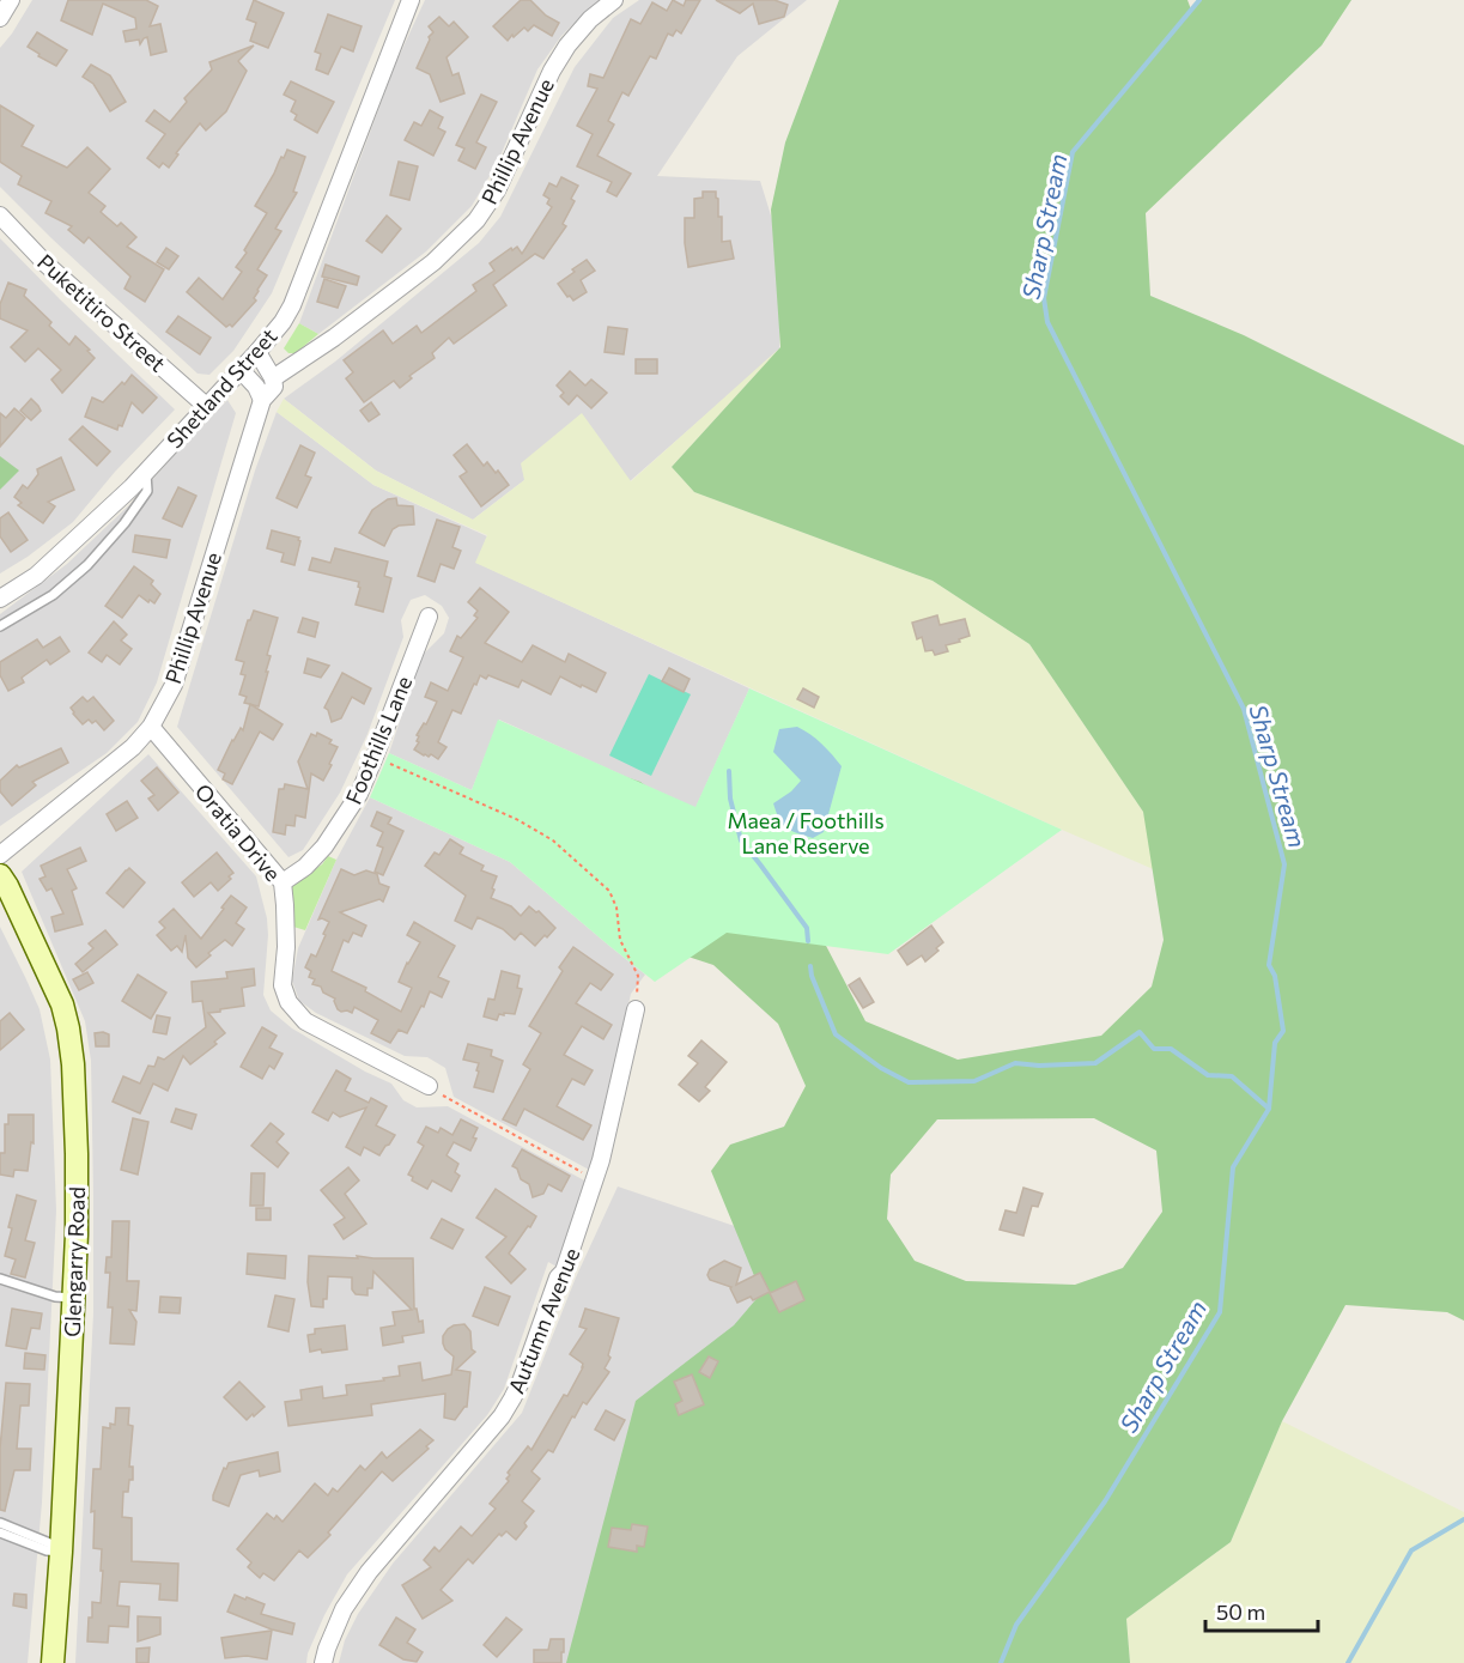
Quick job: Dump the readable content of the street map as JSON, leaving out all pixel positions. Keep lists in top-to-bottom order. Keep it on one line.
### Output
{"streets":{"main road":["Glengarry Road"],"street":["Phillip Avenue","Puketitiro Street","Shetland Street","Foothills Lane","Oratia Drive","Autumn Avenue"]},"crossings":[["Phillip Avenue","Oratia Drive"],["Puketitiro Street","Shetland Street"],["Foothills Lane","Oratia Drive"]],"water":["Sharp Stream"],"parks":["Maea / Foothills Lane Reserve"],"scale_bar":"50 m"}
